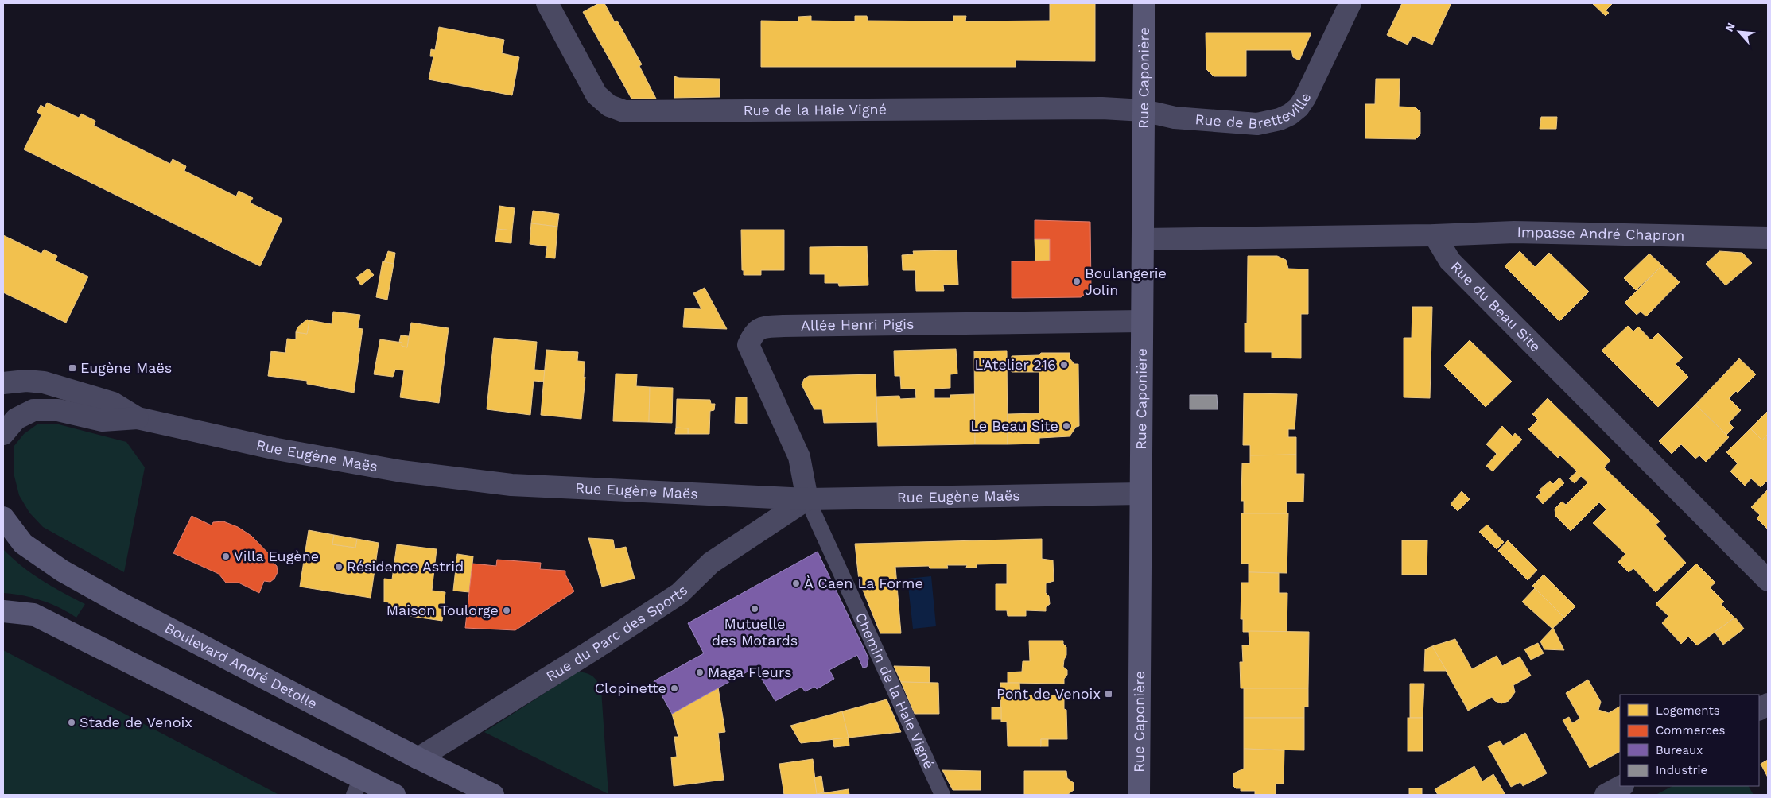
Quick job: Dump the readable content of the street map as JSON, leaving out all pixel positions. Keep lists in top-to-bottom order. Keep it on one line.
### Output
{"streets":{"main road":["Rue Caponière","Boulevard André Detolle"],"street":["Rue de Bretteville","Rue de la Haie Vigné","Impasse André Chapron","Rue du Beau Site","Allée Henri Pigis","Rue Eugène Maës","Rue du Parc des Sports"],"lane":["Chemin de la Haie Vigné"]},"crossings":[["Rue Caponière","Rue de Bretteville"],["Rue Caponière","Rue de la Haie Vigné"],["Rue Caponière","Allée Henri Pigis"],["Rue Caponière","Rue Eugène Maës"],["Rue de Bretteville","Rue de la Haie Vigné"],["Impasse André Chapron","Rue du Beau Site"],["Allée Henri Pigis","Rue Eugène Maës"],["Allée Henri Pigis","Rue du Parc des Sports"],["Allée Henri Pigis","Chemin de la Haie Vigné"],["Rue Eugène Maës","Rue du Parc des Sports"],["Rue Eugène Maës","Chemin de la Haie Vigné"],["Rue du Parc des Sports","Boulevard André Detolle"],["Rue du Parc des Sports","Chemin de la Haie Vigné"]],"places":{"other":["Boulangerie Jolin","L'Atelier 216","Le Beau Site","Villa Eugène","Résidence Astrid","À Caen La Forme","Mutuelle des Motards","Maison Toulorge","Maga Fleurs","Clopinette","Stade de Venoix"],"transit":["Eugène Maës","Pont de Venoix"]},"legend":["Logements","Commerces","Bureaux","Industrie"],"north":"top left"}
